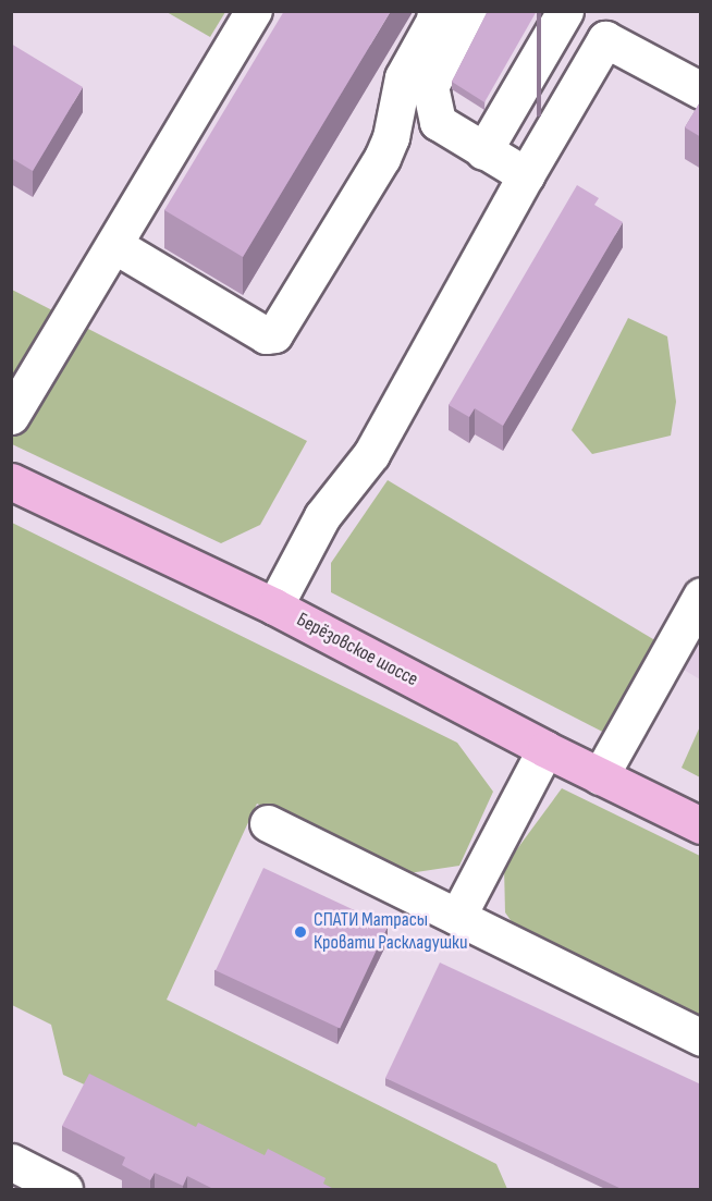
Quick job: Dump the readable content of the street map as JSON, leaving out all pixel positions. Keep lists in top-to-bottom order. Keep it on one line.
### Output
{"streets":{"main road":["Берёзовское шоссе"]},"places":["СПАТИ Матрасы Кровати Раскладушки"]}
